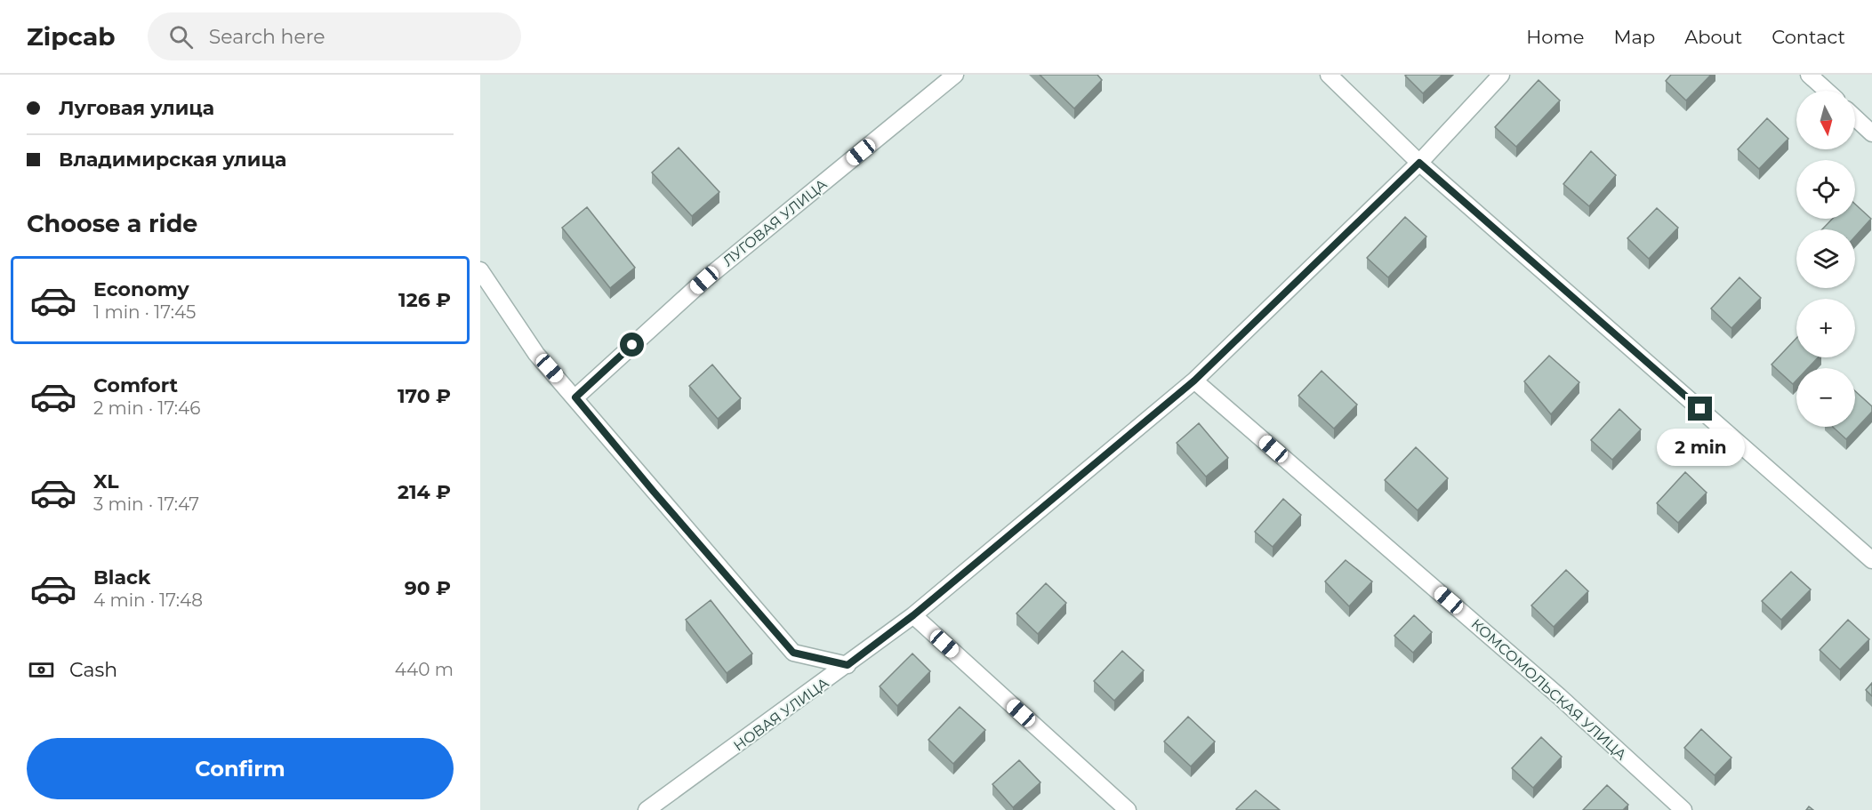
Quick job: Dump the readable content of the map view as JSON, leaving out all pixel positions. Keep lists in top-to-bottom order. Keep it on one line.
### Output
{"streets":{"street":["ЛУГОВАЯ УЛИЦА","КОМСОМОЛЬСКАЯ УЛИЦА","НОВАЯ УЛИЦА"]},"crossings":[["КОМСОМОЛЬСКАЯ УЛИЦА","НОВАЯ УЛИЦА"]],"north":"bottom","page":{"header":"Zipcab","search":"Search here","nav":["Home","Map","About","Contact"],"banner":["Луговая улица","Владимирская улица"],"map_buttons":["+","−"],"heading":"Choose a ride","list":[{"name":"Economy","note":"1 min · 17:45","value":"126 ₽"},{"name":"Comfort","note":"2 min · 17:46","value":"170 ₽"},{"name":"XL","note":"3 min · 17:47","value":"214 ₽"},{"name":"Black","note":"4 min · 17:48","value":"90 ₽"}],"bubble":"2 min","pay":["Cash","440 m"],"buttons":"Confirm"}}
